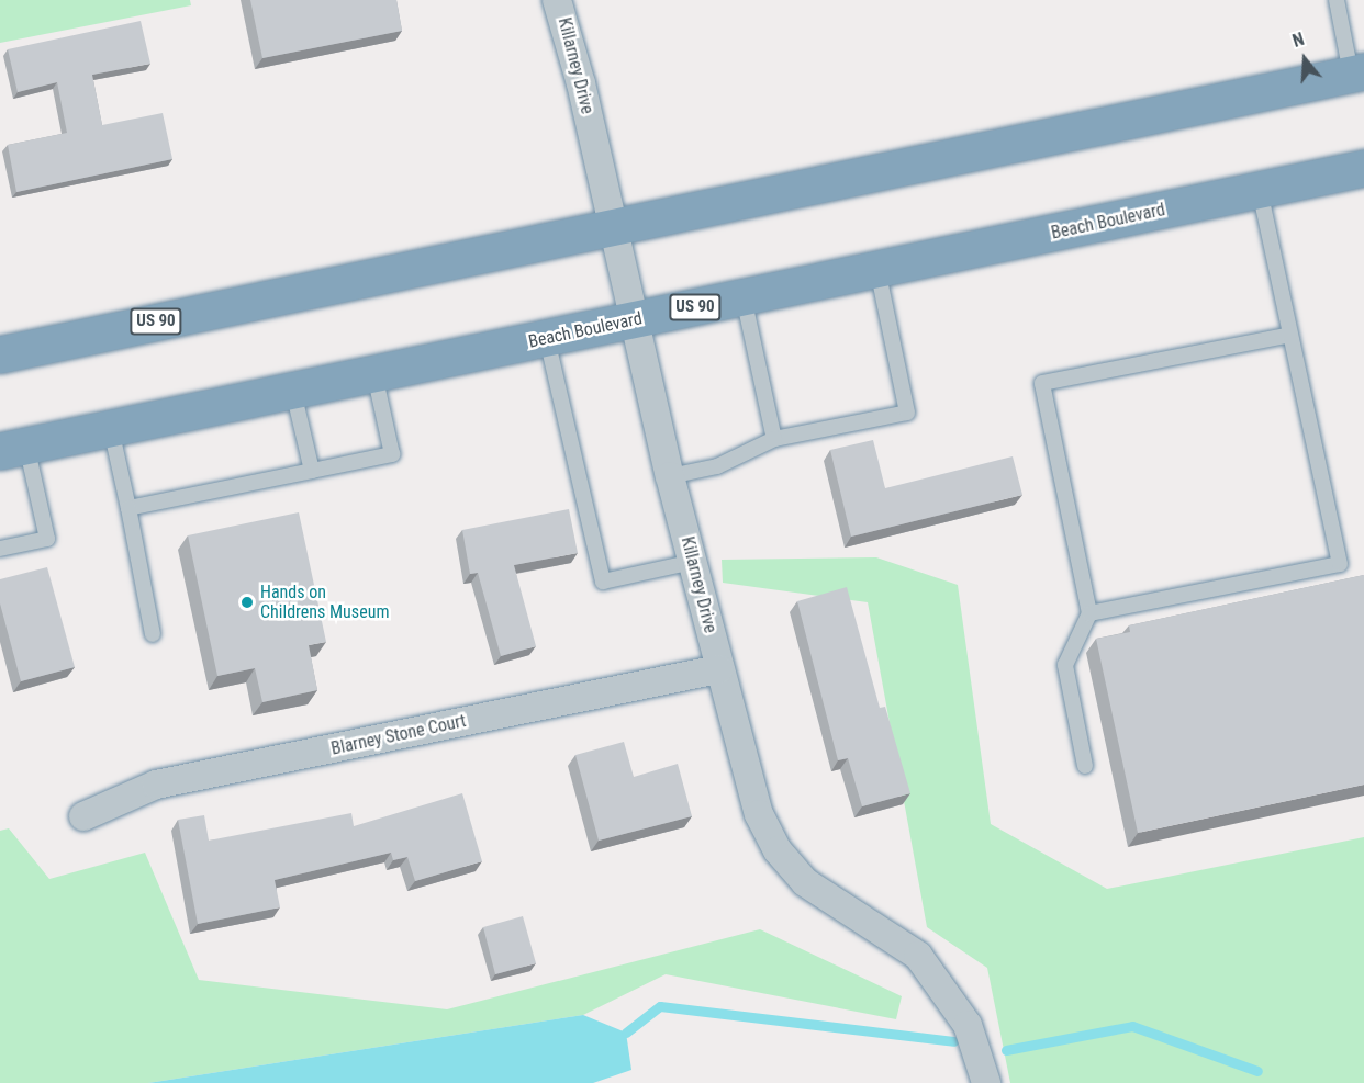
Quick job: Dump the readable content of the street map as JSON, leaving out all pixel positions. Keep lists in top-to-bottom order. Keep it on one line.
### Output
{"streets":{"highway":["Beach Boulevard","US 90"],"street":["Killarney Drive","Blarney Stone Court"]},"crossings":[["Killarney Drive","Beach Boulevard"],["Killarney Drive","US 90"],["Killarney Drive","Blarney Stone Court"]],"places":["Hands on Childrens Museum"],"north":"top"}
